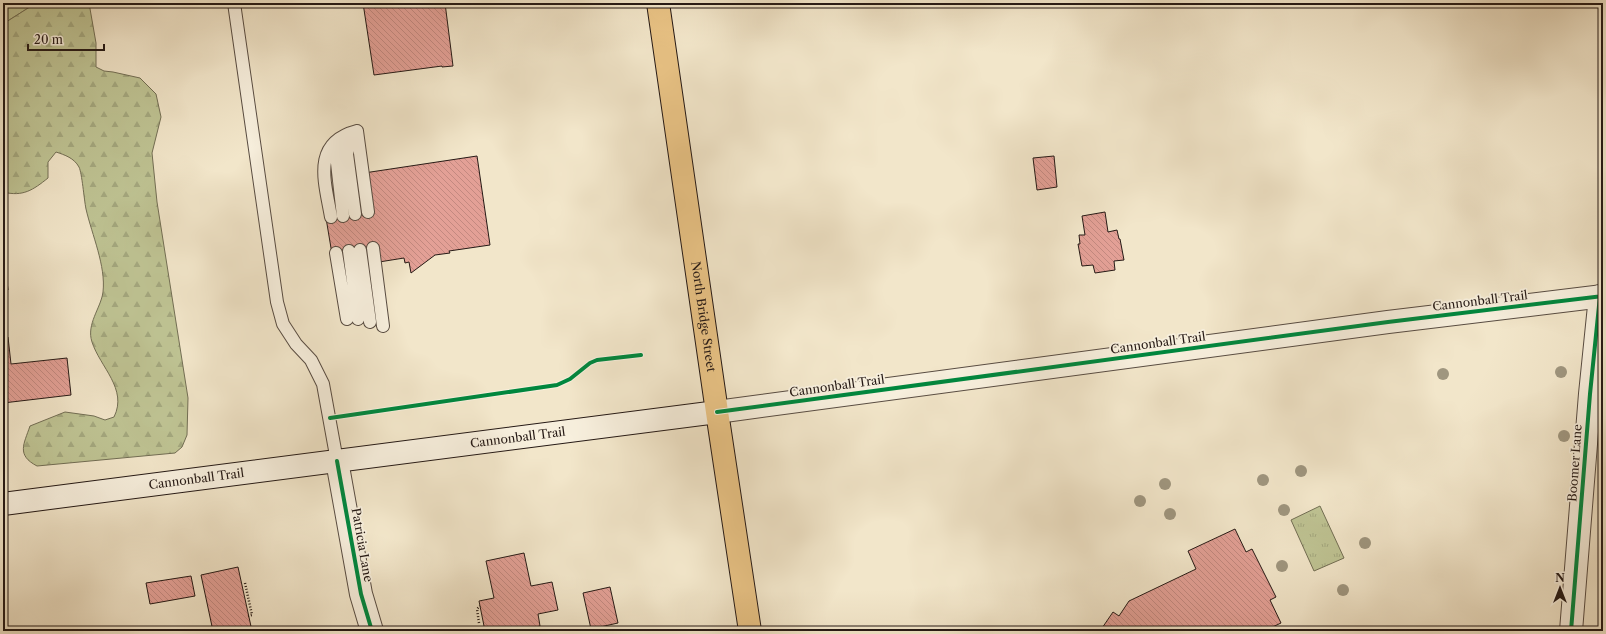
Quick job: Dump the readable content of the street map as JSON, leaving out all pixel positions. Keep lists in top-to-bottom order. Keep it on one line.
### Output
{"streets":{"highway":["North Bridge Street"],"street":["Cannonball Trail","Boomer Lane","Patricia Lane"]},"crossings":[["Cannonball Trail","North Bridge Street"],["Cannonball Trail","Boomer Lane"],["Cannonball Trail","Patricia Lane"]],"scale_bar":"20 m","north":"top"}
